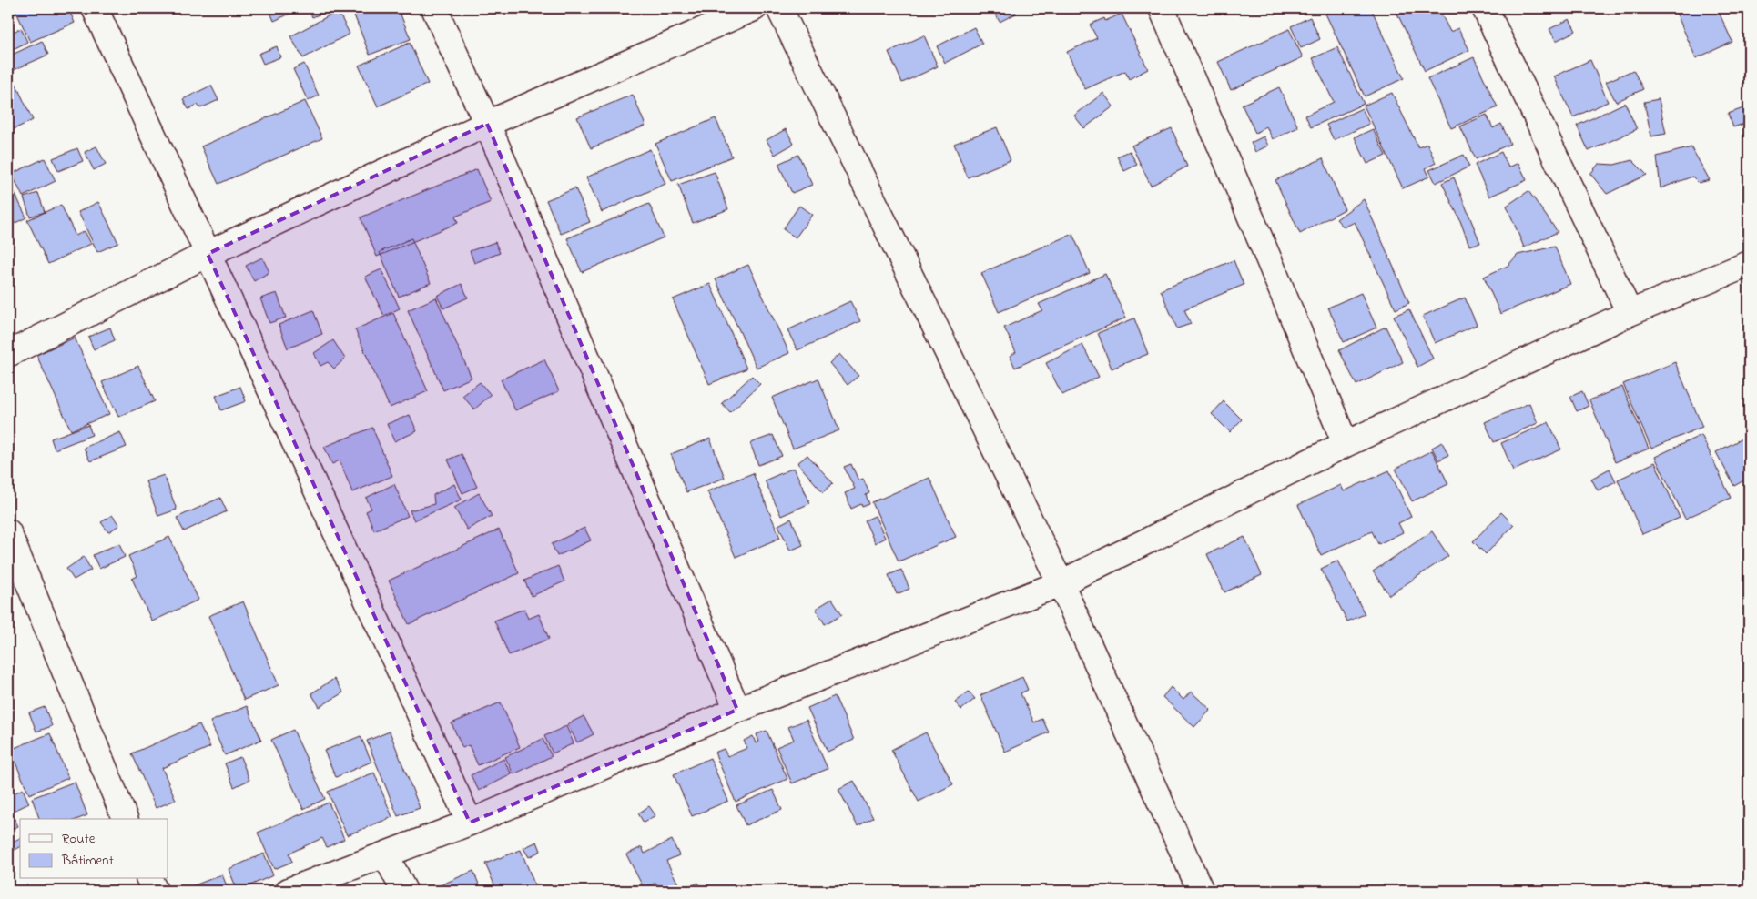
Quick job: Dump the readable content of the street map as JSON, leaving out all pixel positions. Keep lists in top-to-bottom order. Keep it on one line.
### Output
{"legend":["Route","Bâtiment"]}
